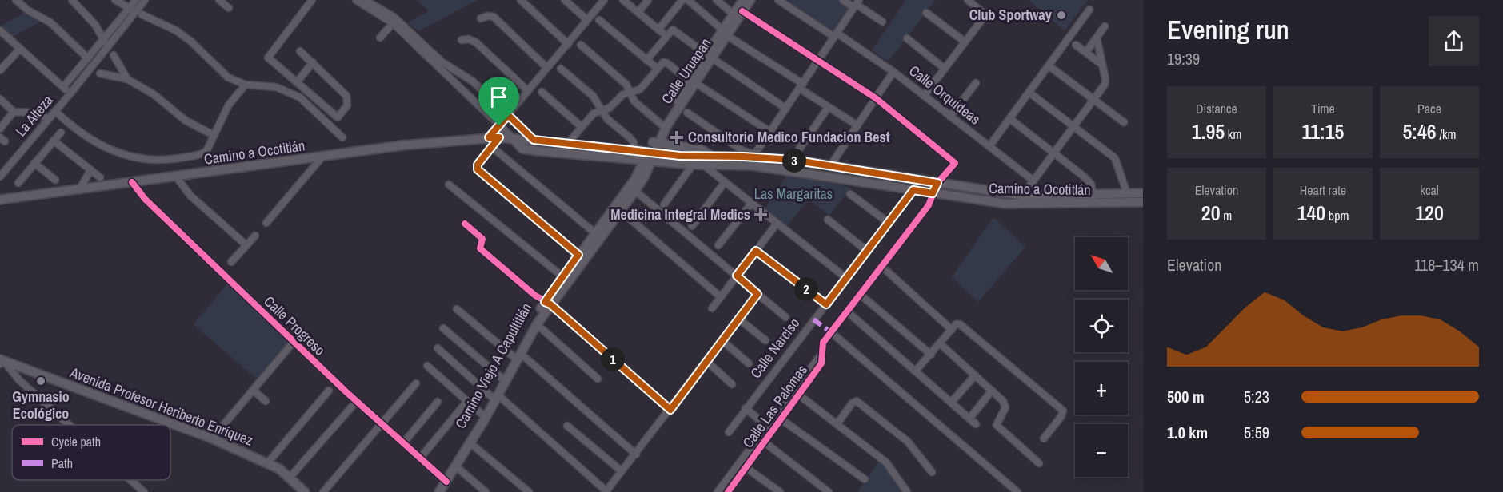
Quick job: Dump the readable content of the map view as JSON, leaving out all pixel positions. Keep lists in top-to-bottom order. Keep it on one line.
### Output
{"streets":{"main road":["Calle Uruapan","Camino a Ocotitlán","Camino Viejo A Capultitlán","Avenida Profesor Heriberto Enríquez"],"street":["Calle Orquídeas","La Alteza","Calle Progreso","Calle Narciso","Calle Las Palomas"]},"crossings":[["Calle Uruapan","Camino a Ocotitlán"],["Calle Uruapan","Camino Viejo A Capultitlán"],["Camino a Ocotitlán","Calle Progreso"],["Camino a Ocotitlán","Calle Narciso"],["Camino a Ocotitlán","Camino Viejo A Capultitlán"],["Camino a Ocotitlán","Calle Las Palomas"],["Calle Progreso","Camino Viejo A Capultitlán"]],"parks":["Las Margaritas"],"places":{"other":["Club Sportway","Gymnasio Ecológico"],"health":["Consultorio Medico Fundacion Best","Medicina Integral Medics"]},"legend":["Cycle path","Path"],"north":"top left","page":{"heading":["Evening run","19:39"],"stats":[["Distance","1.95 km"],["Time","11:15"],["Pace","5:46 /km"],["Elevation","20 m"],["Heart rate","140 bpm"],["kcal","120"]],"pins":["3","2","1"],"map_buttons":["+","−"],"chart":["Elevation","118–134 m"],"list":[{"name":"500 m","note":"5:23"},{"name":"1.0 km","note":"5:59"}]}}
